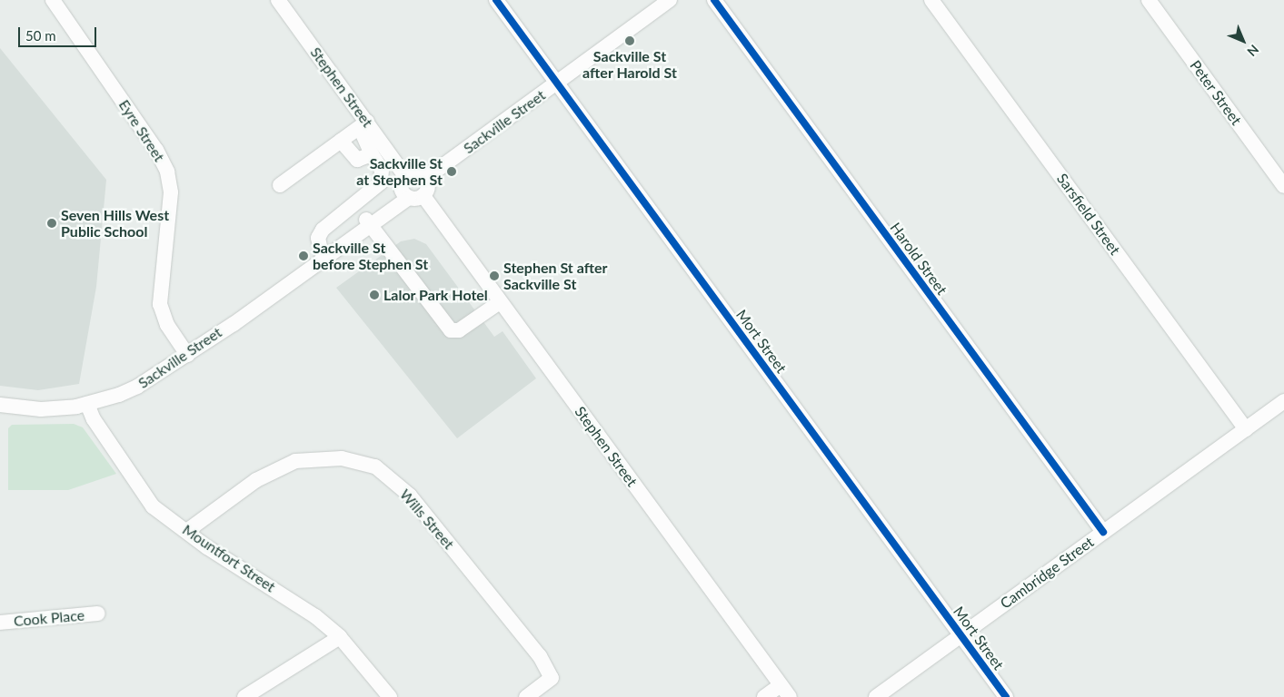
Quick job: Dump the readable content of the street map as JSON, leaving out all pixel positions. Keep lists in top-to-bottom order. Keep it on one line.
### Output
{"streets":{"street":["Stephen Street","Peter Street","Sackville Street","Eyre Street","Sarsfield Street","Harold Street","Mort Street","Wills Street","Mountfort Street","Cambridge Street","Cook Place"]},"crossings":[["Stephen Street","Sackville Street"],["Sackville Street","Eyre Street"],["Sackville Street","Mort Street"],["Sackville Street","Mountfort Street"],["Sarsfield Street","Cambridge Street"],["Harold Street","Cambridge Street"],["Mort Street","Cambridge Street"],["Wills Street","Mountfort Street"]],"places":["Sackville St after Harold St","Sackville St at Stephen St","Seven Hills West Public School","Sackville St before Stephen St","Stephen St after Sackville St","Lalor Park Hotel"],"scale_bar":"50 m","north":"bottom right"}
